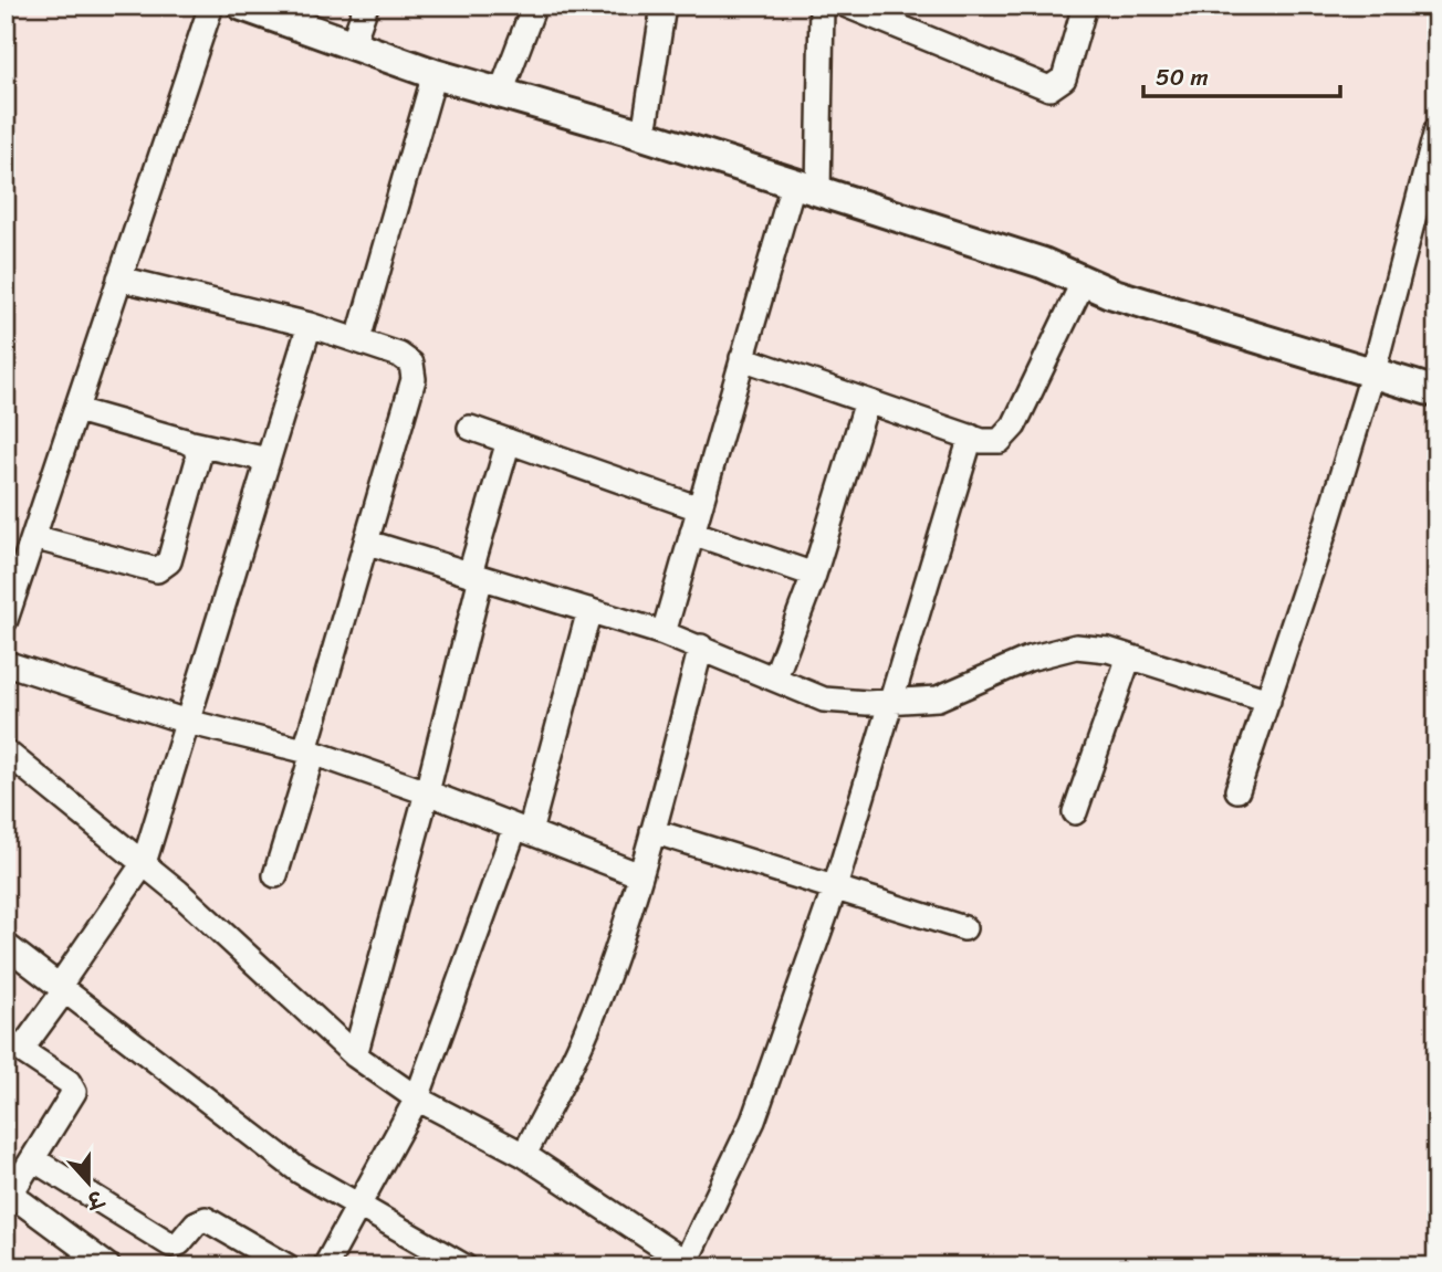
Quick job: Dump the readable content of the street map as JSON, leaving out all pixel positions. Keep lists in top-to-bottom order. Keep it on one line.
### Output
{"scale_bar":"50 m","north":"bottom"}
